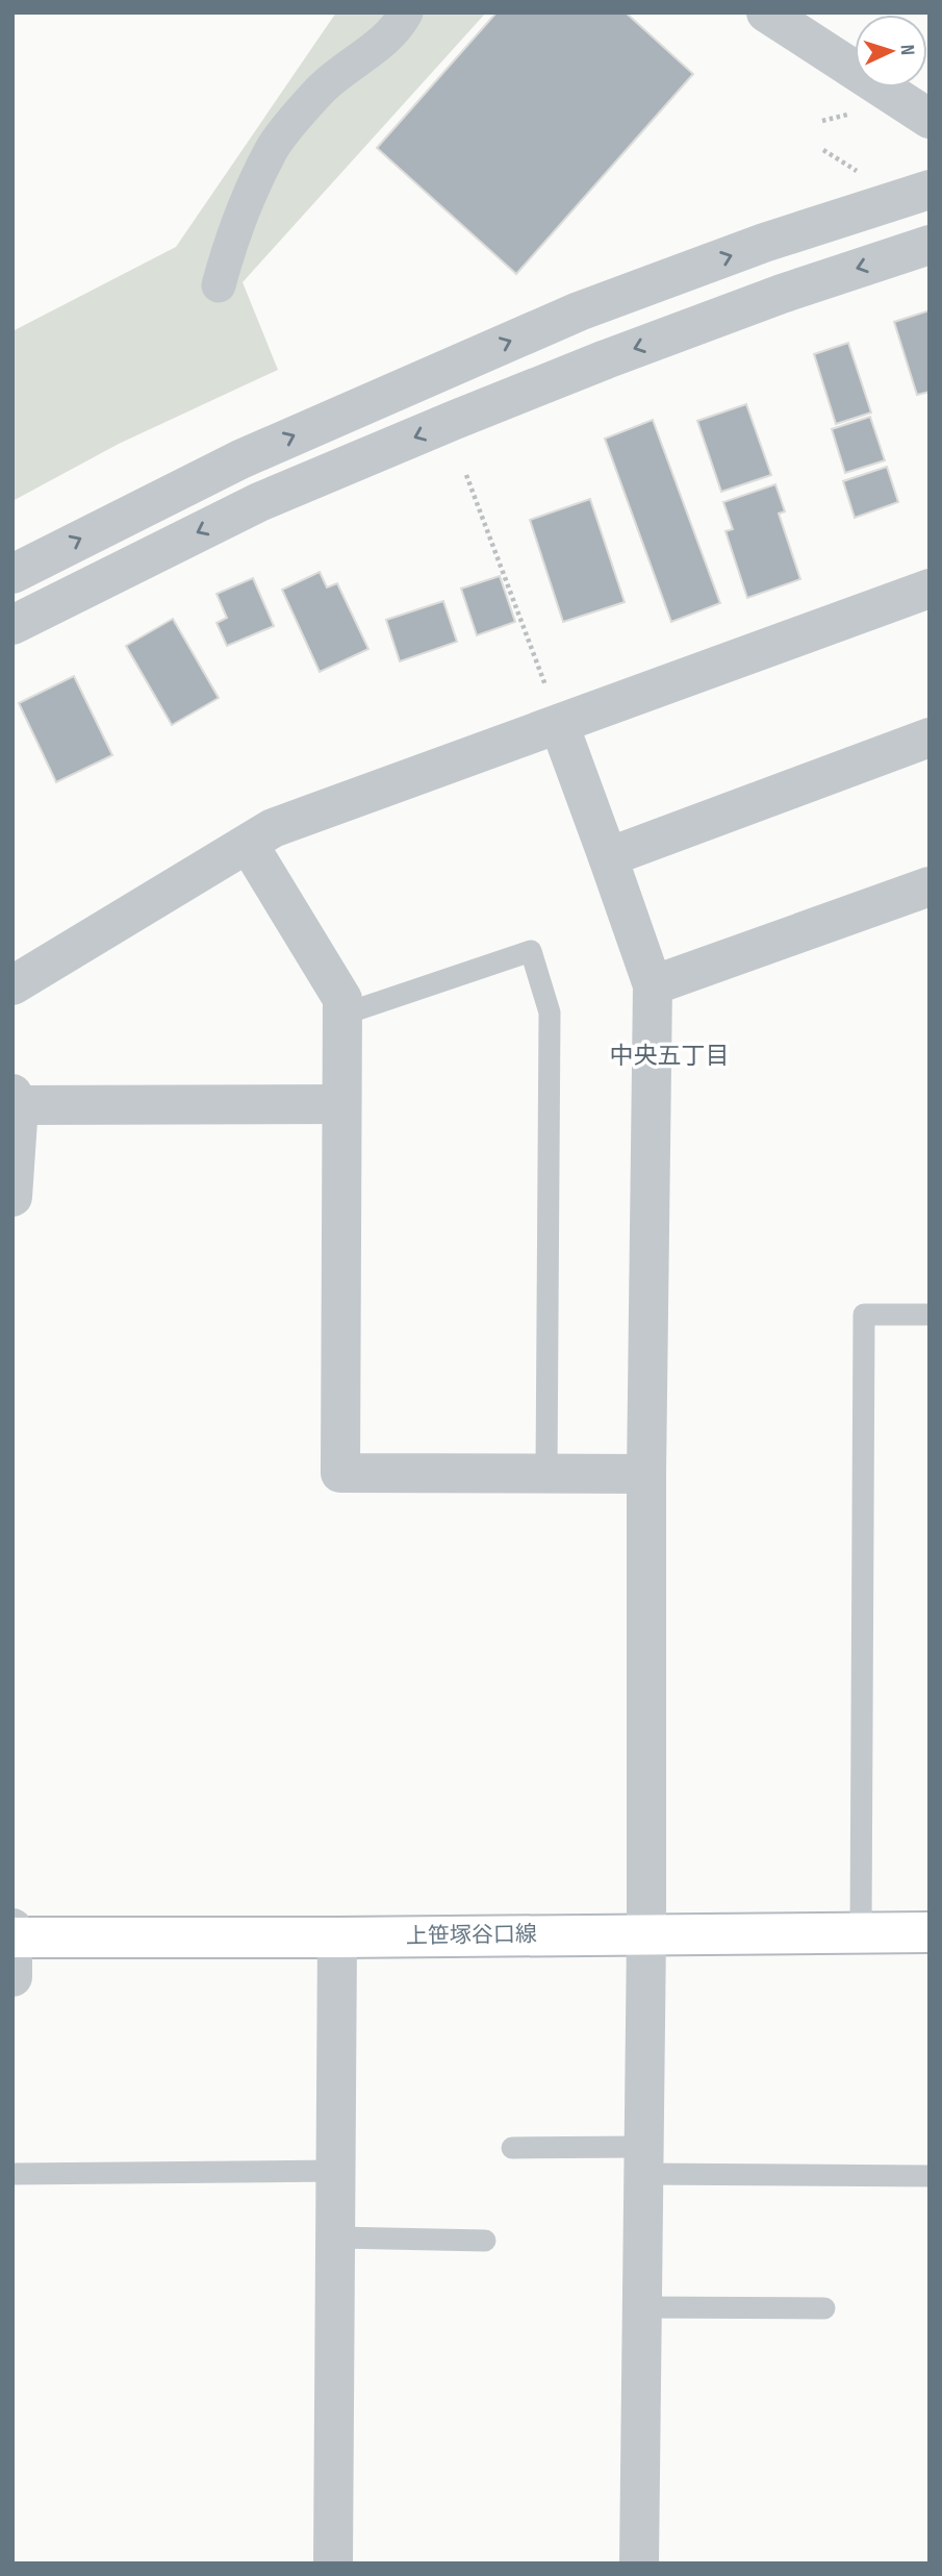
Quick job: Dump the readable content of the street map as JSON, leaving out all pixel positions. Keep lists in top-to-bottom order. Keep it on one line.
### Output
{"streets":{"main road":["上笹塚谷口線"]},"districts":["中央五丁目"],"north":"right"}
